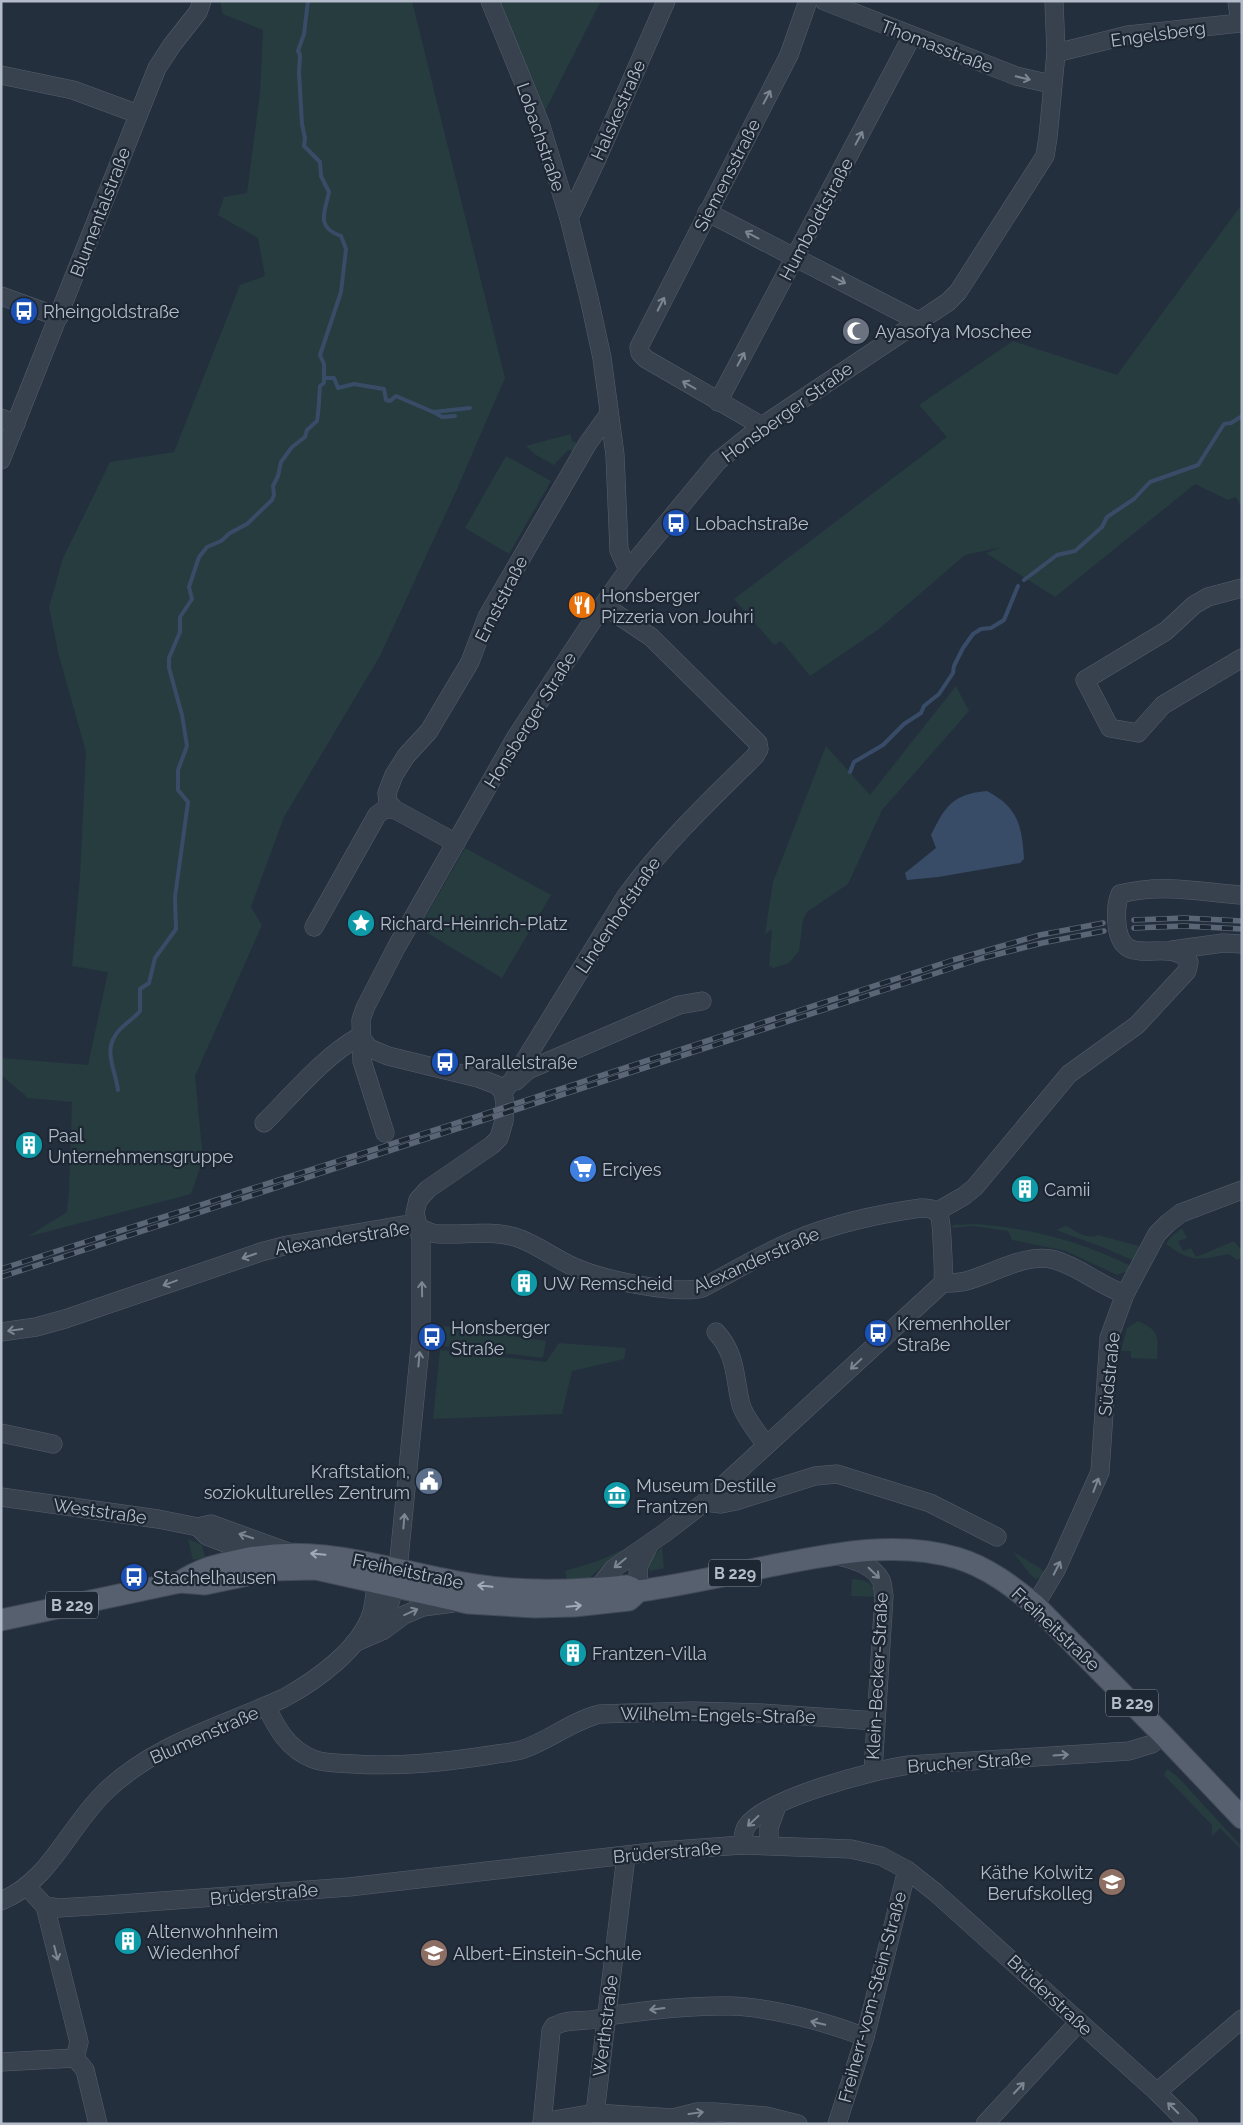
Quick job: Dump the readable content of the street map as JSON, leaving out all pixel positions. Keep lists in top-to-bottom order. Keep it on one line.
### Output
{"streets":{"main road":["Freiheitstraße","B 229"],"street":["Engelsberg","Thomasstraße","Halskestraße","Lobachstraße","Siemensstraße","Blumentalstraße","Humboldtstraße","Honsberger Straße","Ernststraße","Lindenhofstraße","Alexanderstraße","Südstraße","Weststraße","Klein-Becker-Straße","Wilhelm-Engels-Straße","Blumenstraße","Brucher Straße","Brüderstraße","Freiherr-vom-Stein-Straße","Werthstraße"]},"crossings":[["Engelsberg","Honsberger Straße"],["Thomasstraße","Humboldtstraße"],["Thomasstraße","Honsberger Straße"],["Halskestraße","Lobachstraße"],["Lobachstraße","Honsberger Straße"],["Lobachstraße","Ernststraße"],["Siemensstraße","Humboldtstraße"],["Honsberger Straße","Lindenhofstraße"],["Südstraße","Freiheitstraße"],["Weststraße","Freiheitstraße"],["Freiheitstraße","Klein-Becker-Straße"],["Freiheitstraße","Blumenstraße"],["Freiheitstraße","Brucher Straße"],["Klein-Becker-Straße","Wilhelm-Engels-Straße"],["Klein-Becker-Straße","Brucher Straße"],["Wilhelm-Engels-Straße","Blumenstraße"],["Brucher Straße","Brüderstraße"],["Brüderstraße","Freiherr-vom-Stein-Straße"],["Brüderstraße","Werthstraße"]],"one_way":["Thomasstraße","Siemensstraße","Humboldtstraße","Alexanderstraße","Südstraße","Klein-Becker-Straße"],"places":{"bus stop":["Rheingoldstraße","Lobachstraße","Parallelstraße","Kremenholler Straße","Honsberger Straße","Stachelhausen"],"mosque":["Ayasofya Moschee"],"restaurant":["Honsberger Pizzeria von Jouhri"],"place":["Richard-Heinrich-Platz"],"building":["Paal Unternehmensgruppe","Camii","UW Remscheid","Frantzen-Villa","Altenwohnheim Wiedenhof"],"supermarket":["Erciyes"],"public building":["Kraftstation, soziokulturelles Zentrum"],"museum":["Museum Destille Frantzen"],"school or university":["Käthe Kolwitz Berufskolleg","Albert-Einstein-Schule"]}}
